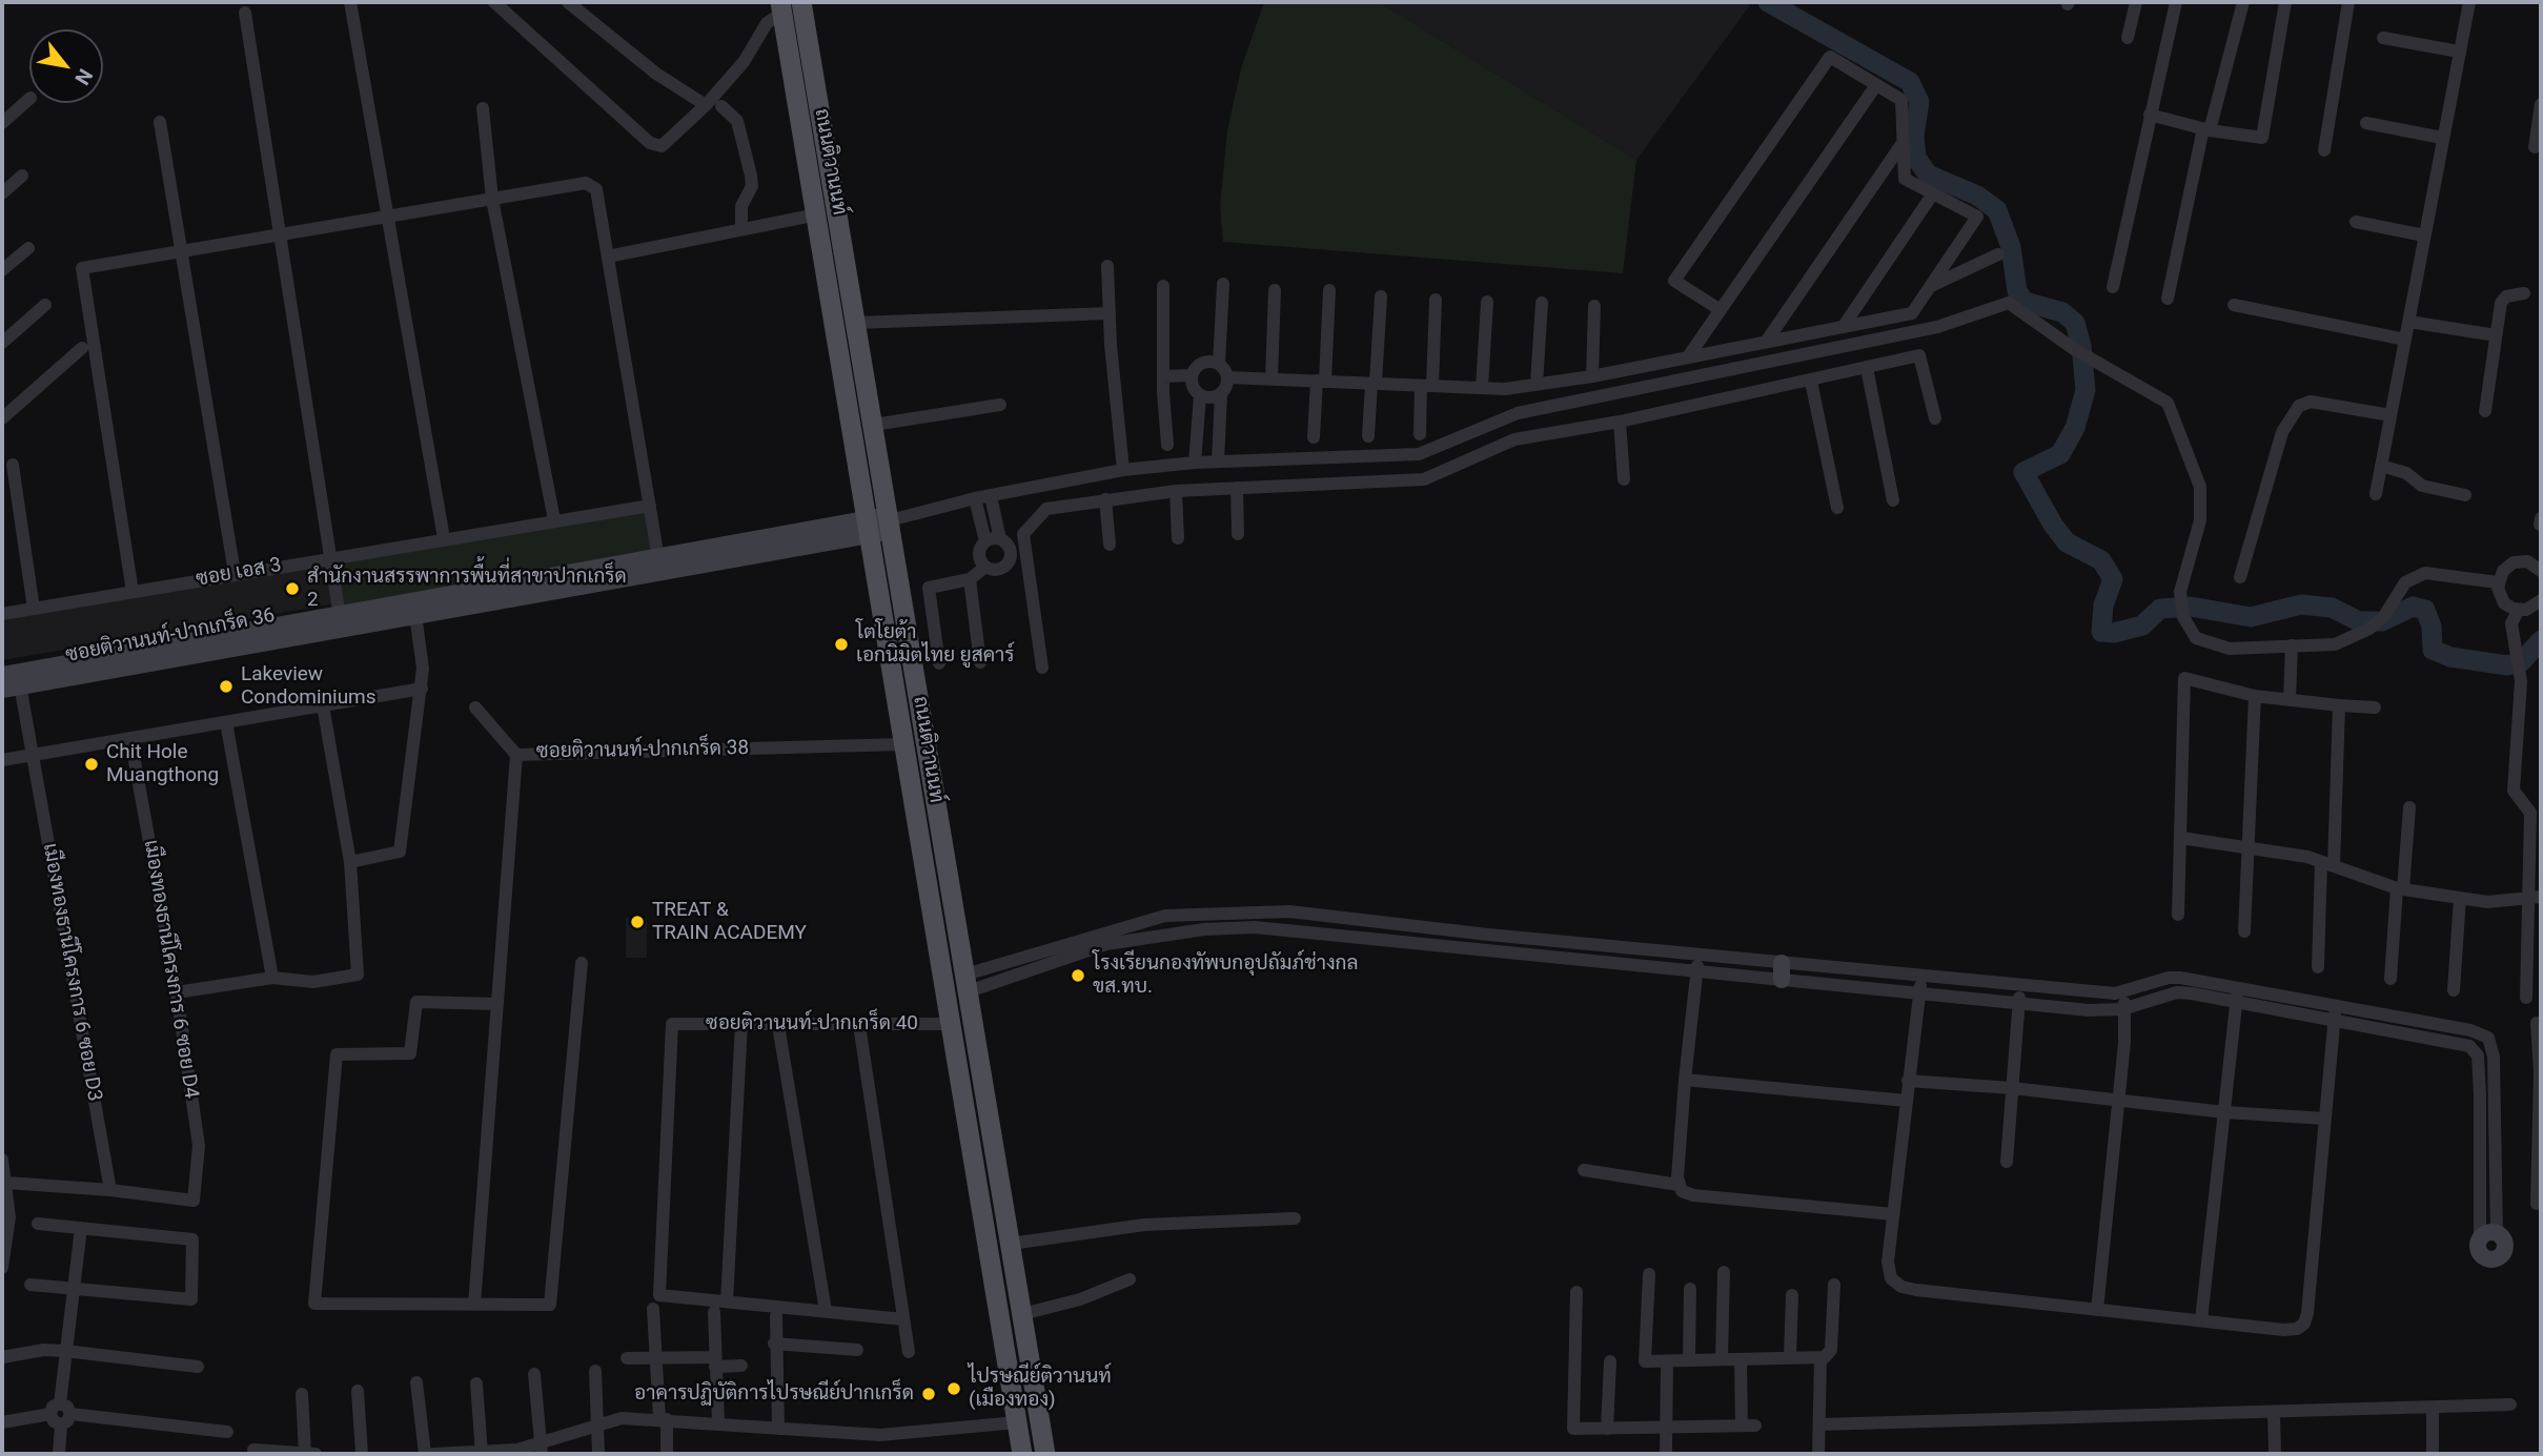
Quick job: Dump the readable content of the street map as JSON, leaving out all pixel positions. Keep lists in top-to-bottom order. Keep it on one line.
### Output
{"streets":{"main road":["ถนนติวานนท์"],"street":["ซอย เอส 3","ซอยติวานนท์-ปากเกร็ด 36","ซอยติวานนท์-ปากเกร็ด 38","เมืองทองธานีโครงการ 6 ซอย D4","เมืองทองธานีโครงการ 6 ซอย D3","ซอยติวานนท์-ปากเกร็ด 40"]},"crossings":[["ถนนติวานนท์","ซอยติวานนท์-ปากเกร็ด 36"],["ถนนติวานนท์","ซอยติวานนท์-ปากเกร็ด 38"],["ถนนติวานนท์","ซอยติวานนท์-ปากเกร็ด 40"],["ซอยติวานนท์-ปากเกร็ด 36","เมืองทองธานีโครงการ 6 ซอย D3"],["เมืองทองธานีโครงการ 6 ซอย D4","เมืองทองธานีโครงการ 6 ซอย D3"]],"places":["สำนักงานสรรพาการพื้นที่สาขาปากเกร็ด 2","โตโยต้า เอกนิมิตไทย ยูสคาร์","Lakeview Condominiums","Chit Hole Muangthong","TREAT & TRAIN ACADEMY","โรงเรียนกองทัพบกอุปถัมภ์ช่างกล ขส.ทบ.","ไปรษณีย์ติวานนท์ (เมืองทอง)","อาคารปฏิบัติการไปรษณีย์ปากเกร็ด"],"north":"bottom right"}
